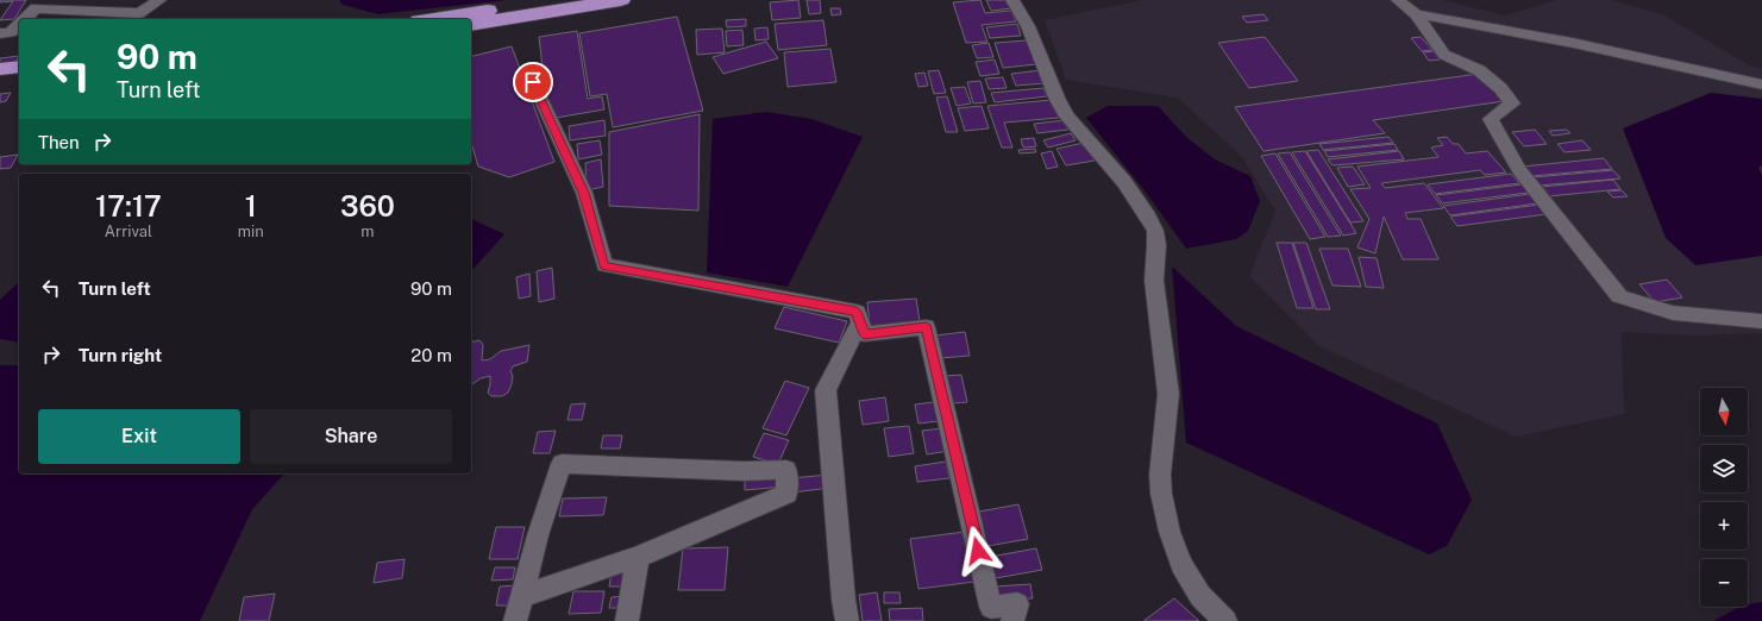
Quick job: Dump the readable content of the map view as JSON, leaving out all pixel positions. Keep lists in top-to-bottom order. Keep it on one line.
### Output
{"north":"bottom","page":{"turn":["90 m","Turn left"],"then":"Then","eta":["17:17","Arrival","1","min","360","m"],"list":[{"name":"Turn left","value":"90 m"},{"name":"Turn right","value":"20 m"}],"map_buttons":["+","−"],"buttons":["Exit","Share"]}}
